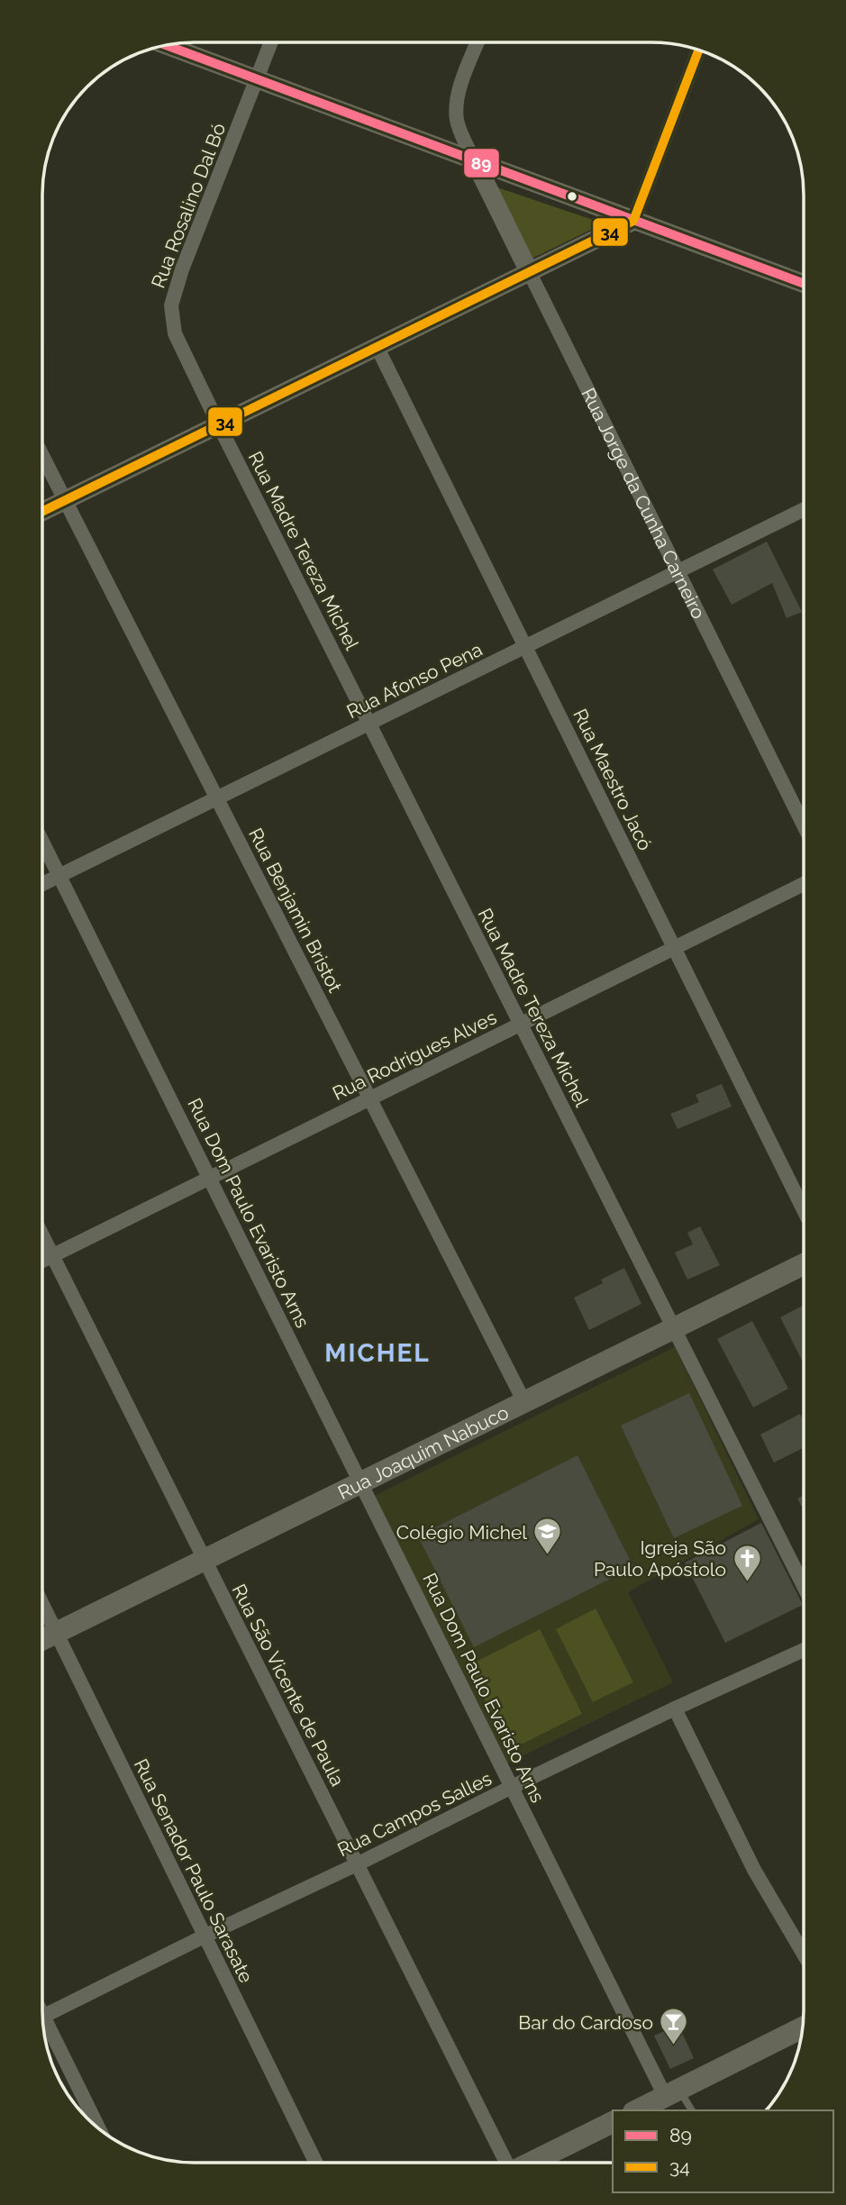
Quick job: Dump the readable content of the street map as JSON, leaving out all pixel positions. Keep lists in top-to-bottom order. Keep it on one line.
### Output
{"streets":{"main road":["Rua Joaquim Nabuco"],"street":["Rua Rosalino Dal Bó","Rua Jorge da Cunha Carneiro","Rua Madre Tereza Michel","Rua Afonso Pena","Rua Maestro Jacó","Rua Benjamin Bristot","Rua Rodrigues Alves","Rua Dom Paulo Evaristo Arns","Rua São Vicente de Paula","Rua Campos Salles","Rua Senador Paulo Sarasate"]},"crossings":[["Rua Rosalino Dal Bó","Rua Madre Tereza Michel"],["Rua Jorge da Cunha Carneiro","Rua Afonso Pena"],["Rua Madre Tereza Michel","Rua Afonso Pena"],["Rua Madre Tereza Michel","Rua Rodrigues Alves"],["Rua Madre Tereza Michel","Rua Joaquim Nabuco"],["Rua Afonso Pena","Rua Maestro Jacó"],["Rua Afonso Pena","Rua Benjamin Bristot"],["Rua Afonso Pena","Rua Dom Paulo Evaristo Arns"],["Rua Maestro Jacó","Rua Rodrigues Alves"],["Rua Benjamin Bristot","Rua Rodrigues Alves"],["Rua Benjamin Bristot","Rua Joaquim Nabuco"],["Rua Rodrigues Alves","Rua Dom Paulo Evaristo Arns"],["Rua Rodrigues Alves","Rua São Vicente de Paula"],["Rua Dom Paulo Evaristo Arns","Rua Joaquim Nabuco"],["Rua Dom Paulo Evaristo Arns","Rua Campos Salles"],["Rua Joaquim Nabuco","Rua São Vicente de Paula"],["Rua Joaquim Nabuco","Rua Senador Paulo Sarasate"],["Rua São Vicente de Paula","Rua Campos Salles"],["Rua Campos Salles","Rua Senador Paulo Sarasate"]],"districts":["MICHEL"],"places":{"school or university":["Colégio Michel"],"church":["Igreja São Paulo Apóstolo"],"bar":["Bar do Cardoso"]},"lines":["transit line 89","transit line 34"],"legend":["89","34"]}
